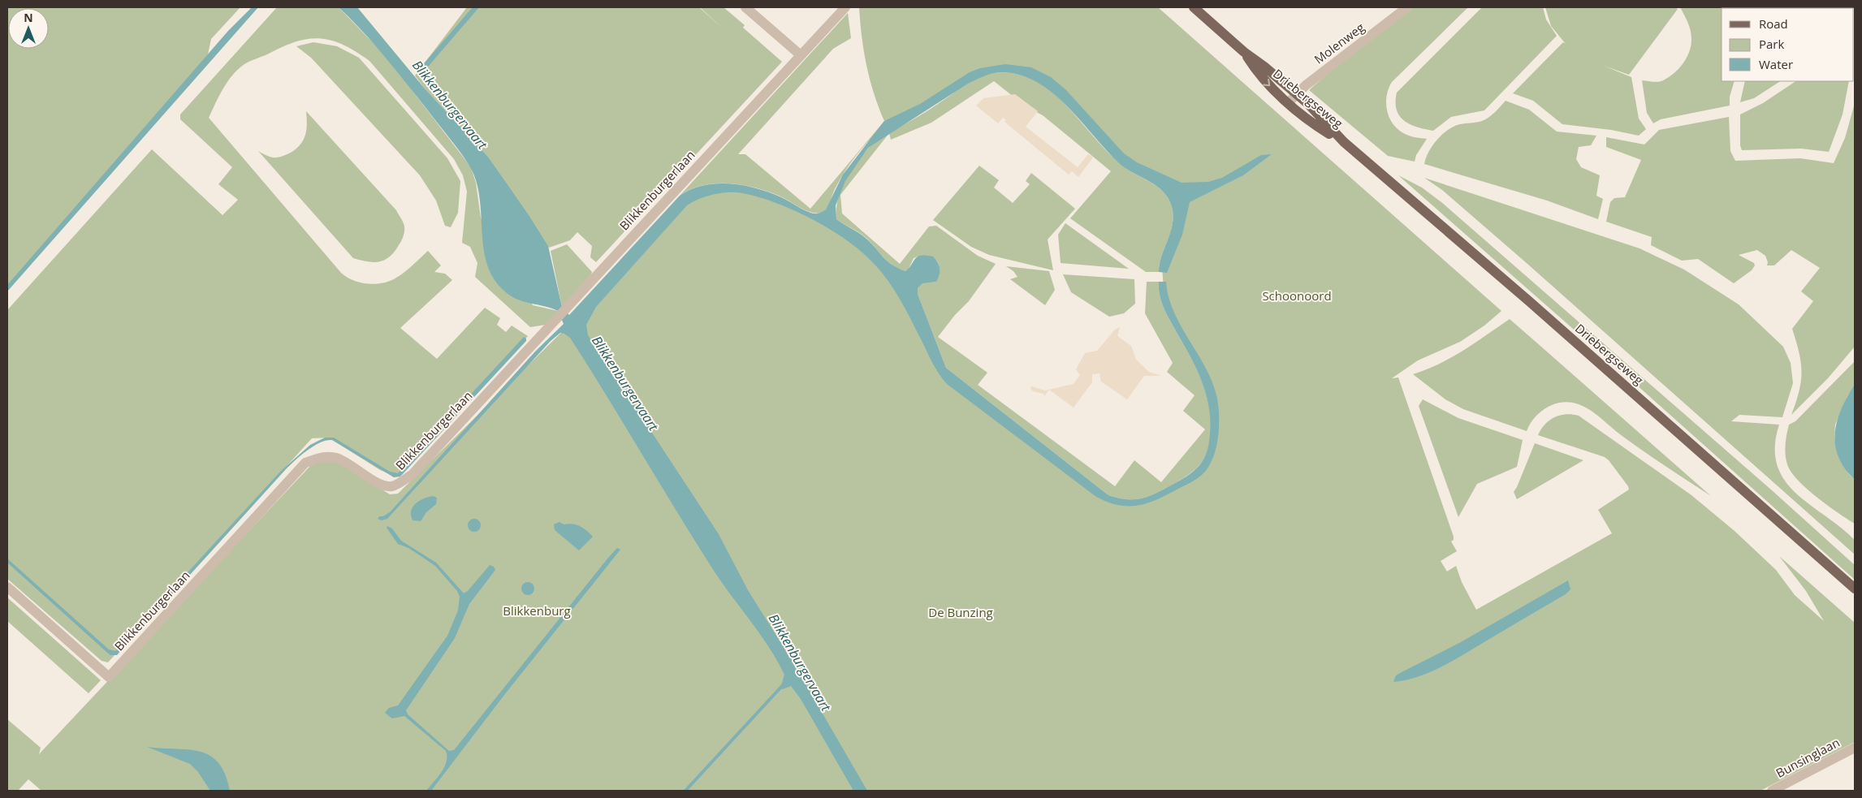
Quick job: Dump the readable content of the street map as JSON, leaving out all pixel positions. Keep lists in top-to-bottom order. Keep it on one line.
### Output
{"streets":{"main road":["Driebergseweg"],"street":["Molenweg","Blikkenburgerlaan","Bunsinglaan"]},"crossings":[["Molenweg","Driebergseweg"]],"water":["Blikkenburgervaart"],"parks":["Schoonoord","Blikkenburg","De Bunzing"],"legend":["Road","Park","Water"],"north":"top"}
